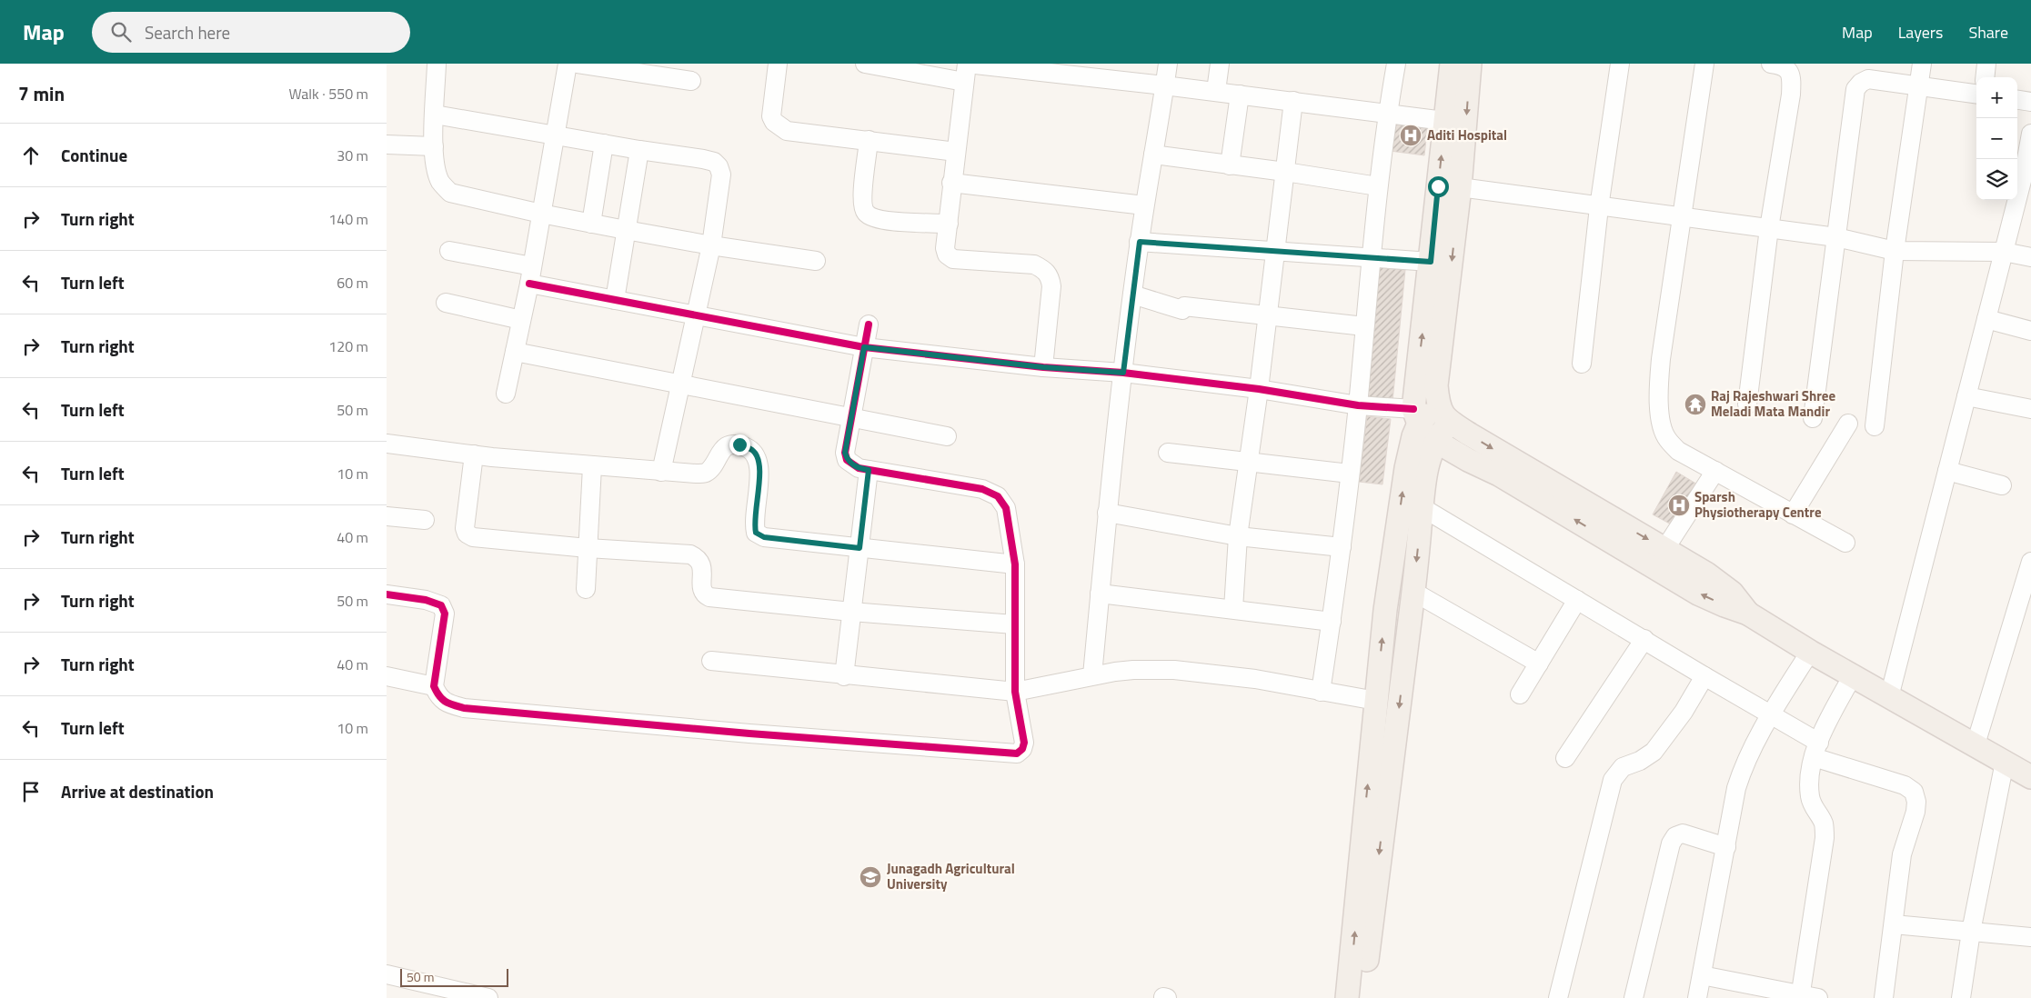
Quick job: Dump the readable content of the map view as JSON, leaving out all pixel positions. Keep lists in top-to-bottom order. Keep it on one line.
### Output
{"places":{"hospital":["Aditi Hospital","Sparsh Physiotherapy Centre"],"temple":["Raj Rajeshwari Shree Meladi Mata Mandir"],"school or university":["Junagadh Agricultural University"]},"scale_bar":"50 m","page":{"header":"Map","search":"Search here","nav":["Map","Layers","Share"],"heading":["7 min","Walk · 550 m"],"map_buttons":["+","−"],"list":[["Continue","30 m"],["Turn right","140 m"],["Turn left","60 m"],["Turn right","120 m"],["Turn left","50 m"],["Turn left","10 m"],["Turn right","40 m"],["Turn right","50 m"],["Turn right","40 m"],["Turn left","10 m"],"Arrive at destination"],"scale":"50 m"}}
